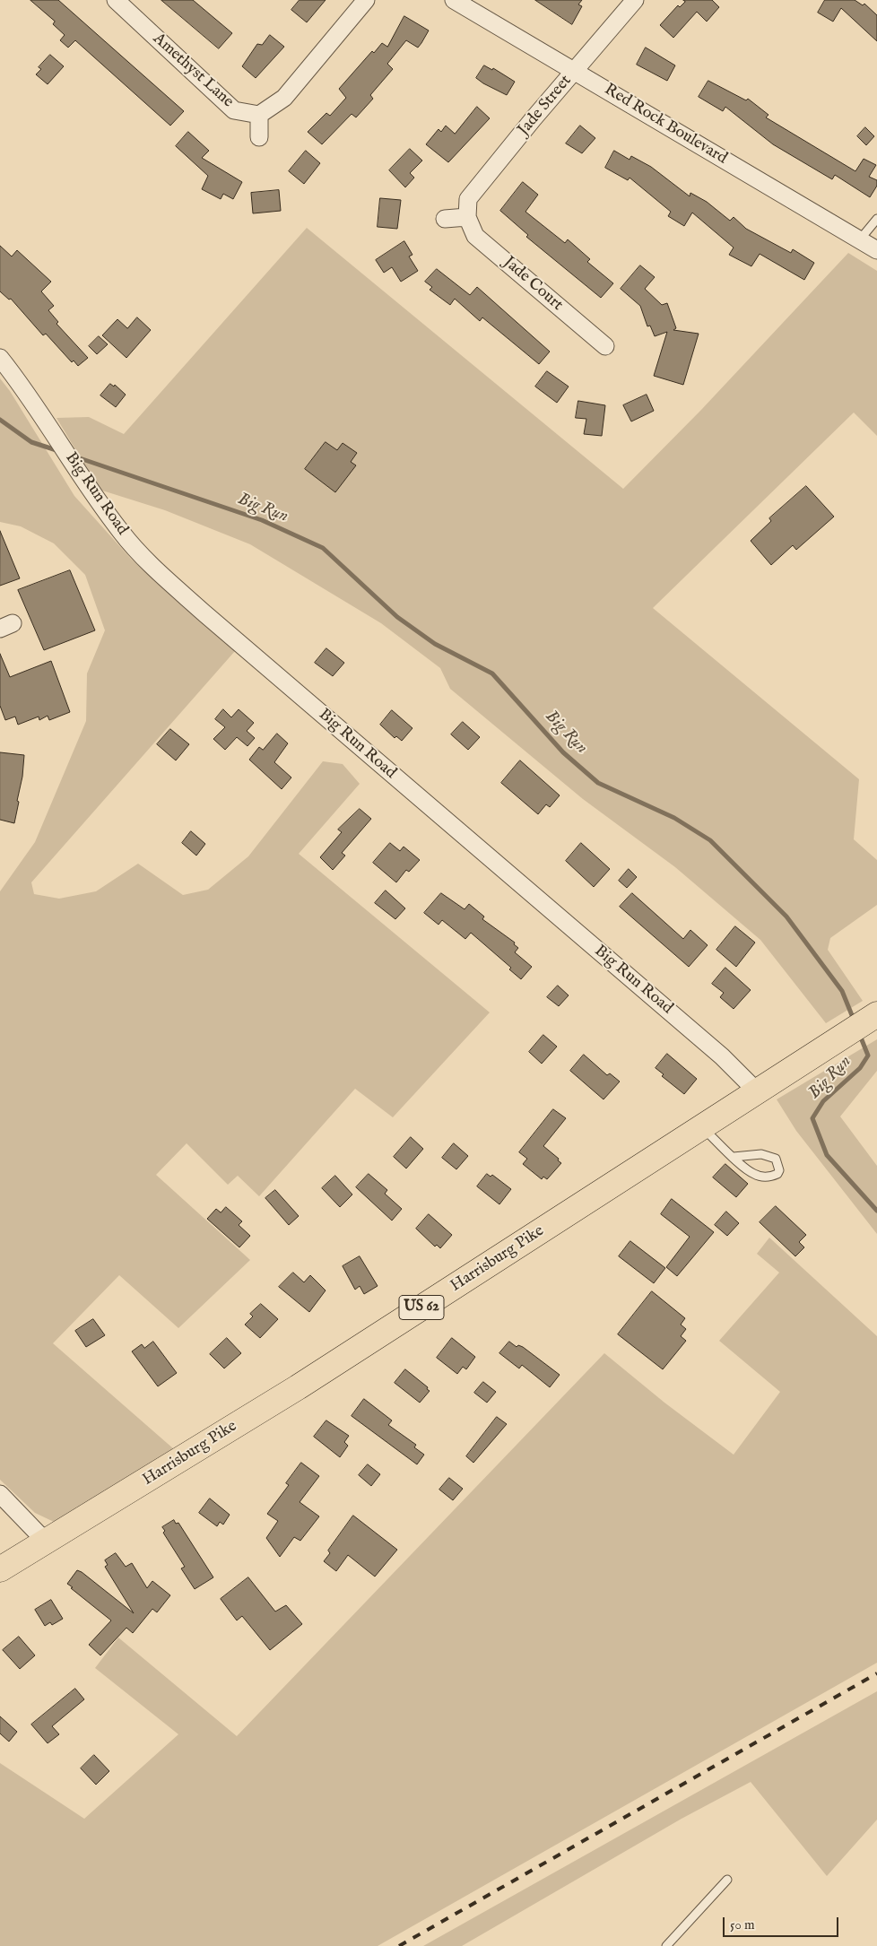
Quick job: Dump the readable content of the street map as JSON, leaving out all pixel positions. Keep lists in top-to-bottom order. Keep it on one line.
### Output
{"streets":{"main road":["Harrisburg Pike","US 62"],"street":["Amethyst Lane","Jade Street","Red Rock Boulevard","Jade Court","Big Run Road"]},"crossings":[["Jade Street","Red Rock Boulevard"],["Jade Street","Jade Court"],["Big Run Road","Harrisburg Pike"]],"water":["Big Run"],"scale_bar":"50 m"}
